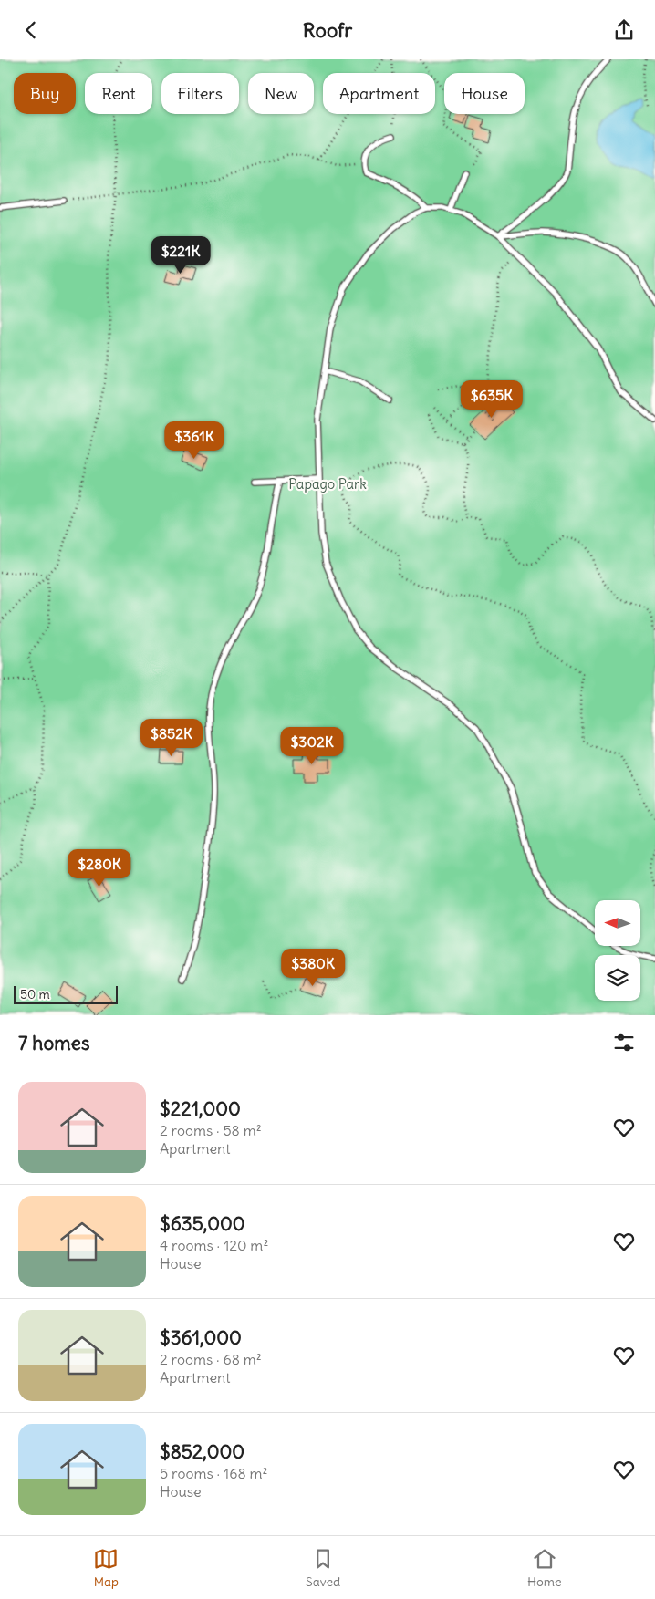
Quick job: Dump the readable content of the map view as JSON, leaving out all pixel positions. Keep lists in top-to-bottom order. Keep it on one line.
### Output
{"parks":["Papago Park"],"scale_bar":"50 m","north":"left","page":{"header":"Roofr","chip":["Buy","Rent","Filters","New","Apartment","House"],"price":["$221K","$635K","$361K","$852K","$302K","$280K","$380K"],"scale":"50 m","heading":"7 homes","list":[{"name":"$221,000","note":"2 rooms · 58 m² · Apartment"},{"name":"$635,000","note":"4 rooms · 120 m² · House"},{"name":"$361,000","note":"2 rooms · 68 m² · Apartment"},{"name":"$852,000","note":"5 rooms · 168 m² · House"}],"tabs":["Map","Saved","Home"]}}
